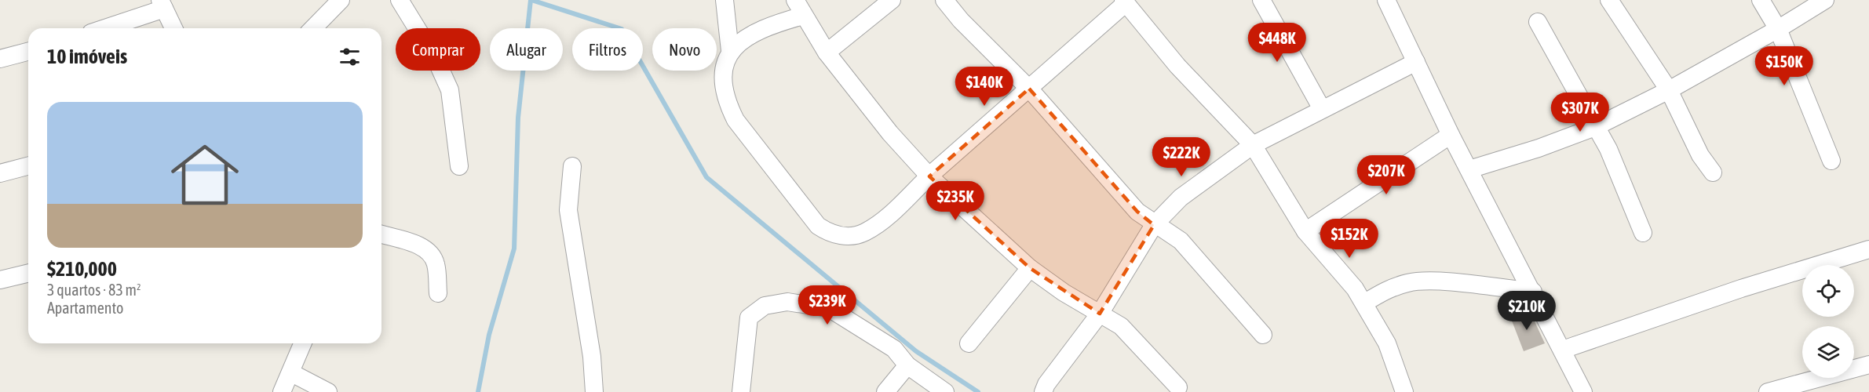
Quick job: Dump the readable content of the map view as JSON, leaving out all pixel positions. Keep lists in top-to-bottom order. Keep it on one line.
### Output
{"page":{"price":["$448K","$150K","$140K","$307K","$222K","$207K","$235K","$152K","$239K","$210K"],"chip":["Comprar","Alugar","Filtros","Novo"],"heading":"10 imóveis","list":[{"name":"$210,000","note":"3 quartos · 83 m² · Apartamento"}]}}
